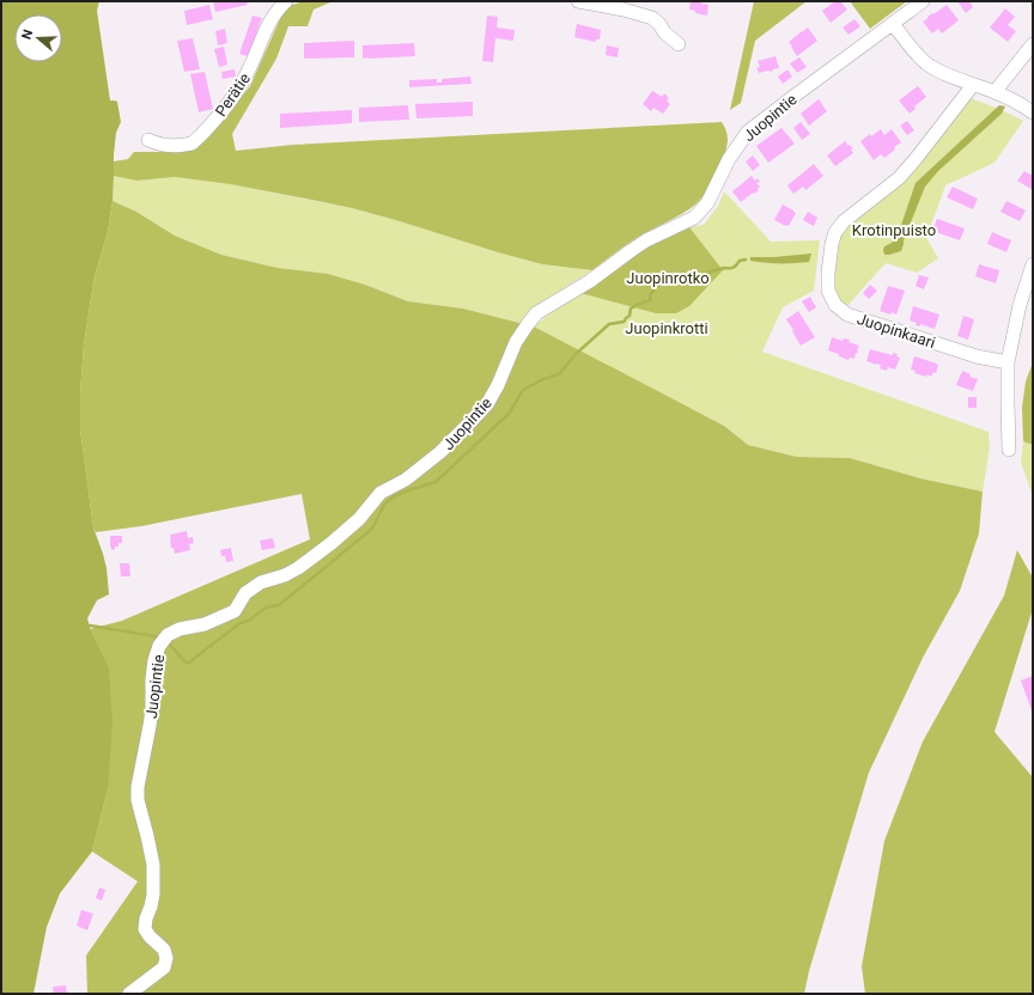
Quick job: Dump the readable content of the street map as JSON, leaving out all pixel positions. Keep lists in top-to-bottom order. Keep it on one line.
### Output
{"streets":{"street":["Perätie","Juopintie","Juopinkaari"]},"parks":["Krotinpuisto","Juopinrotko","Juopinkrotti"],"north":"left"}
